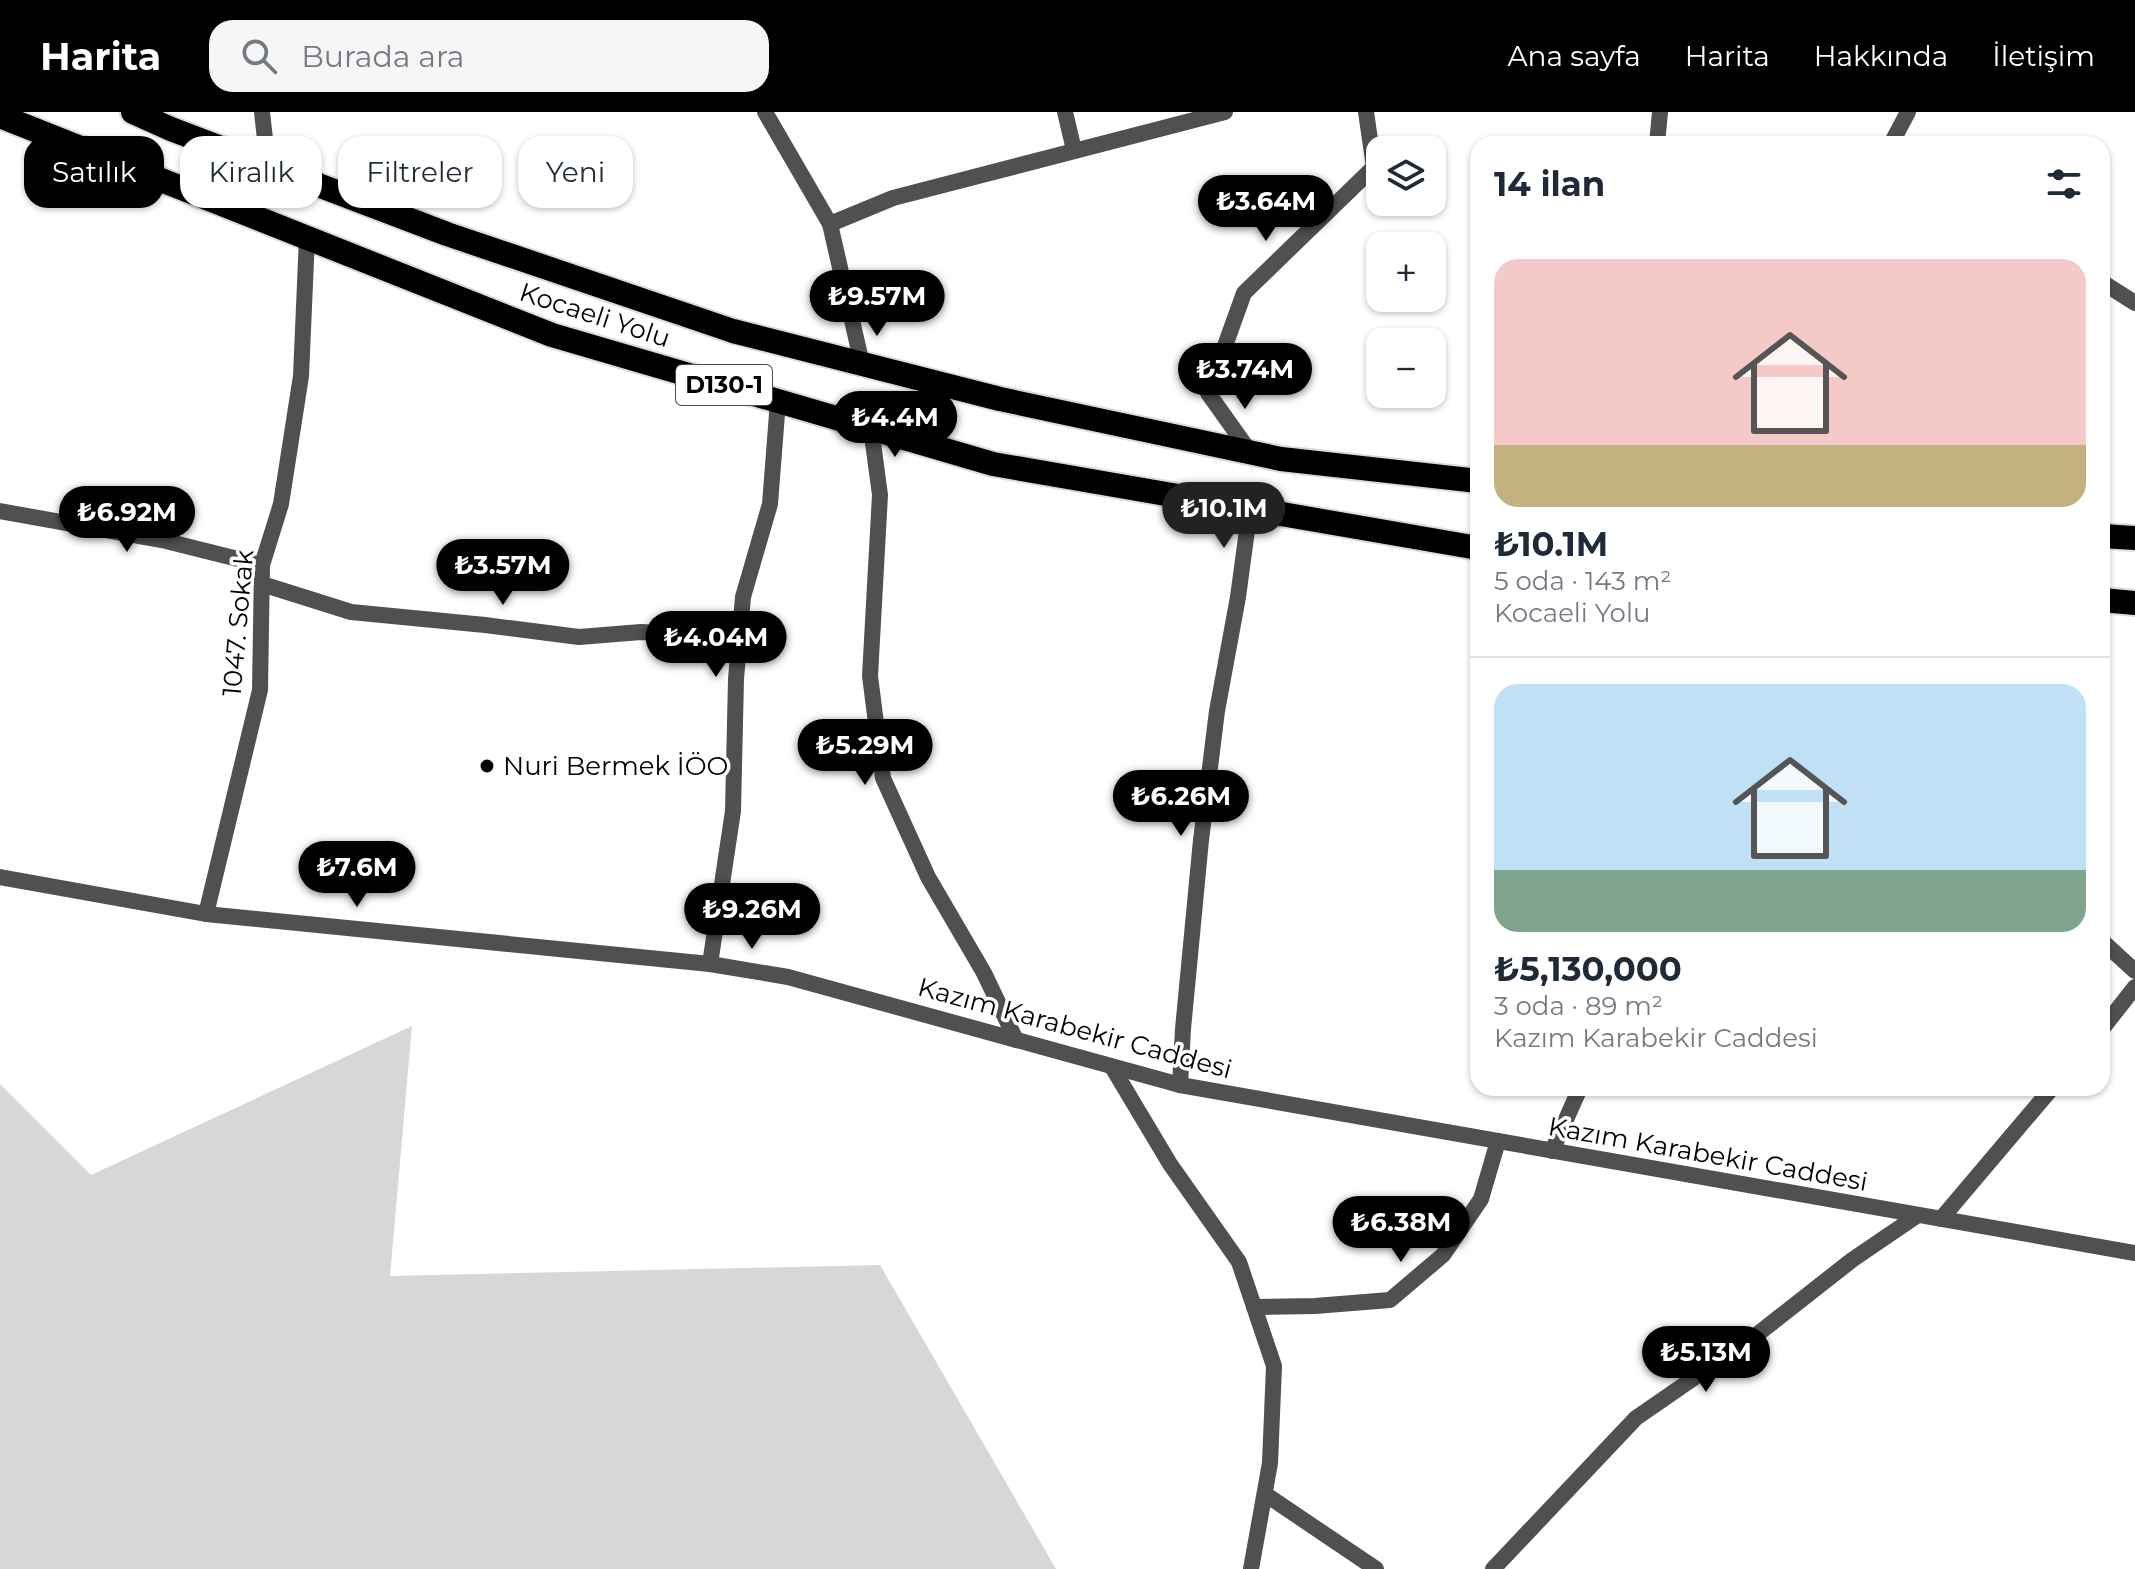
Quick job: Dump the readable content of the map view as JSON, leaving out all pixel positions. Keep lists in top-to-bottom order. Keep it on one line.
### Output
{"streets":{"highway":["Kocaeli̇ Yolu","D130-1"],"street":["1047. Sokak","Kazım Karabekir Caddesi"]},"crossings":[["Kocaeli̇ Yolu","1047. Sokak"],["1047. Sokak","Kazım Karabekir Caddesi"]],"places":["Nuri Bermek İÖO"],"page":{"header":"Harita","search":"Burada ara","nav":["Ana sayfa","Harita","Hakkında","İletişim"],"map_buttons":["+","−"],"chip":["Satılık","Kiralık","Filtreler","Yeni"],"heading":"14 ilan","price":["₺3.64M","₺9.57M","₺3.74M","₺4.4M","₺10.1M","₺6.92M","₺3.57M","₺4.04M","₺5.29M","₺6.26M","₺7.6M","₺9.26M","₺6.38M","₺5.13M"],"list":[{"name":"₺10.1M","note":"5 oda · 143 m² · Kocaeli̇ Yolu"},{"name":"₺5,130,000","note":"3 oda · 89 m² · Kazım Karabekir Caddesi"}]}}
